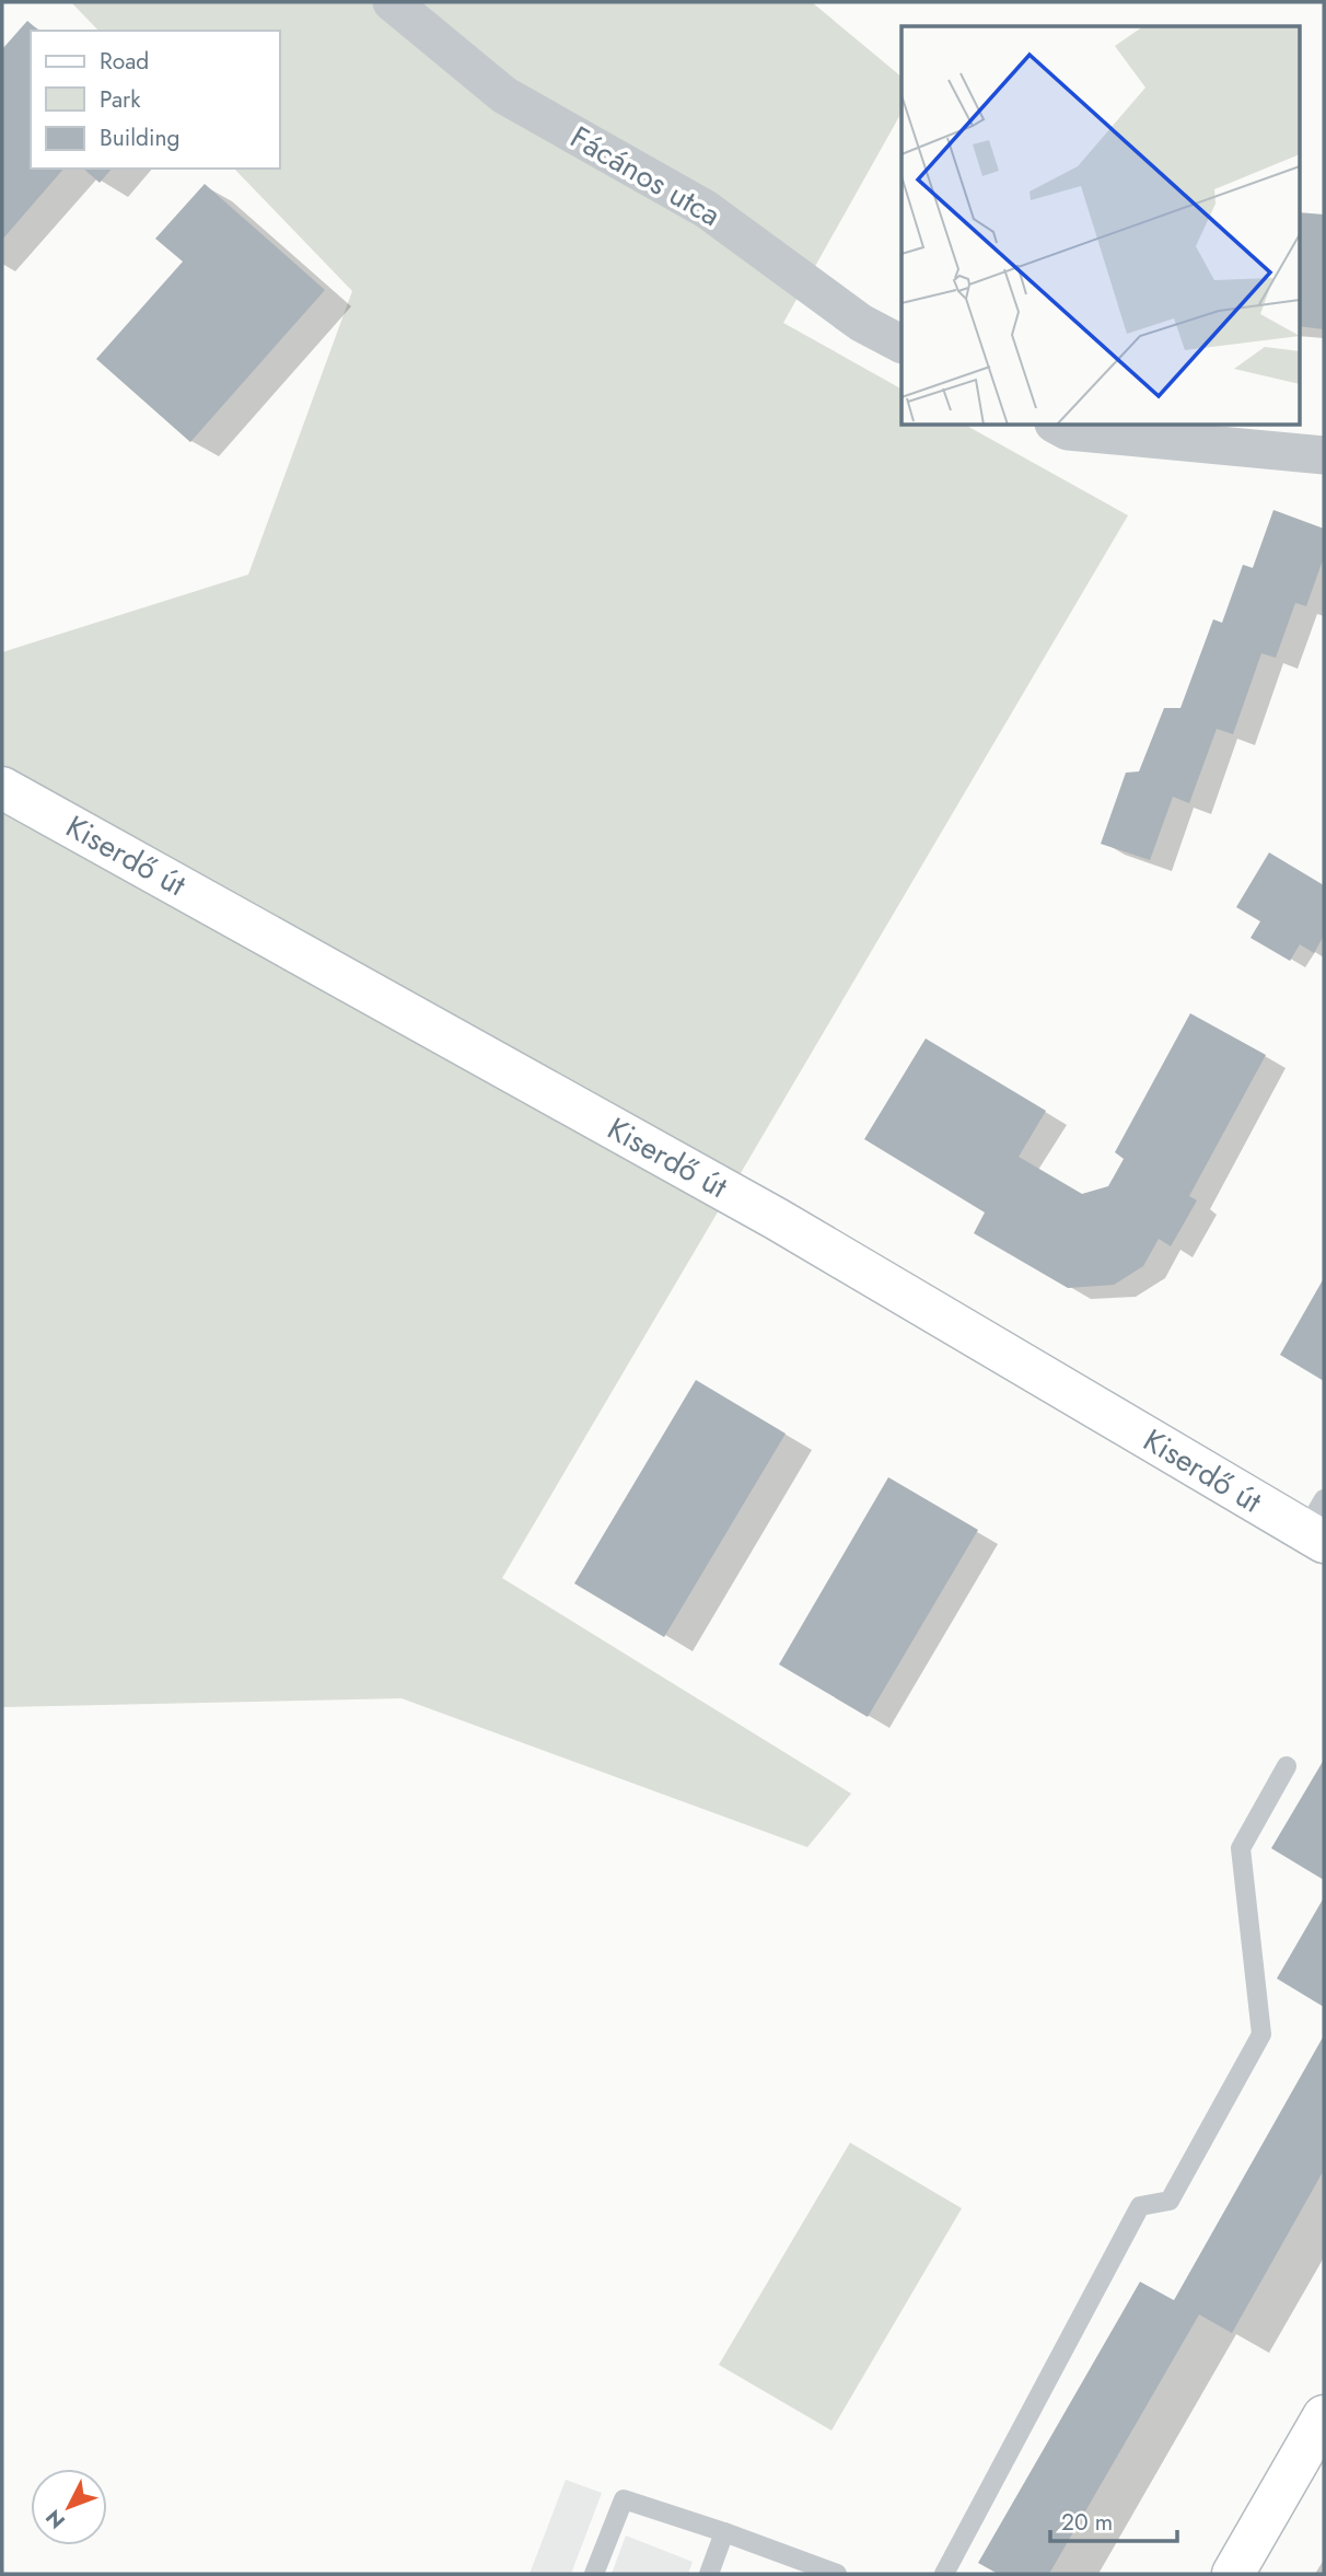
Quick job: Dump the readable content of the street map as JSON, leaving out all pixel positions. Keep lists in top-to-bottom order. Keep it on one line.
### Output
{"streets":{"street":["Fácános utca","Kiserdő út"]},"legend":["Road","Park","Building"],"scale_bar":"20 m","north":"bottom left"}
